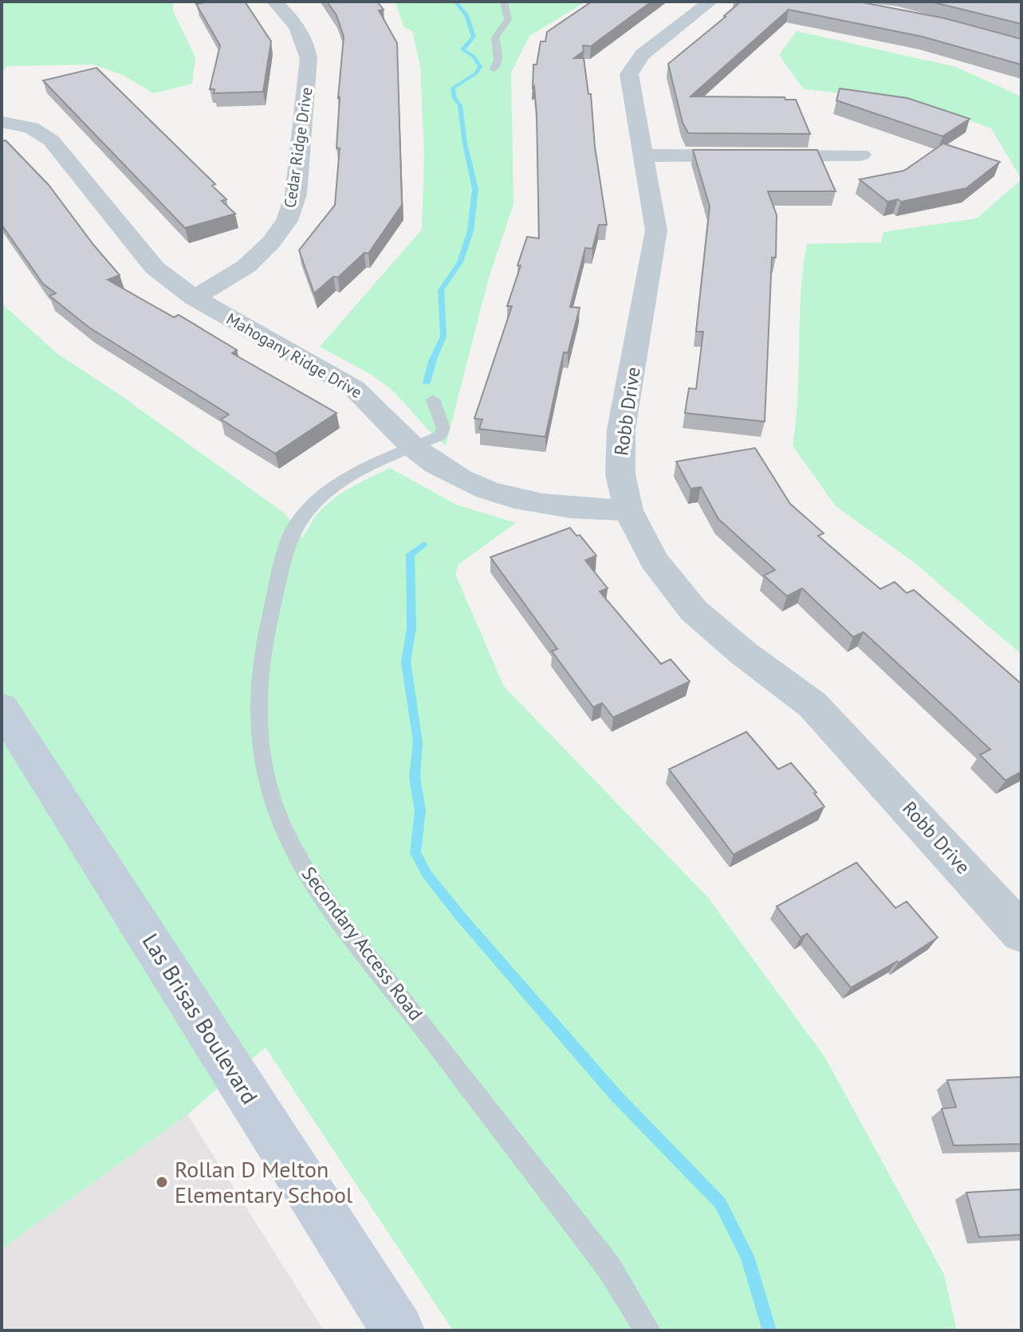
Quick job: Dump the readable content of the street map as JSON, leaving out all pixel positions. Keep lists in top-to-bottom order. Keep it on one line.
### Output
{"streets":{"street":["Cedar Ridge Drive","Mahogany Ridge Drive","Robb Drive","Las Brisas Boulevard"],"lane":["Secondary Access Road"]},"crossings":[["Cedar Ridge Drive","Mahogany Ridge Drive"],["Mahogany Ridge Drive","Robb Drive"],["Mahogany Ridge Drive","Secondary Access Road"]],"places":["Rollan D Melton Elementary School"]}
